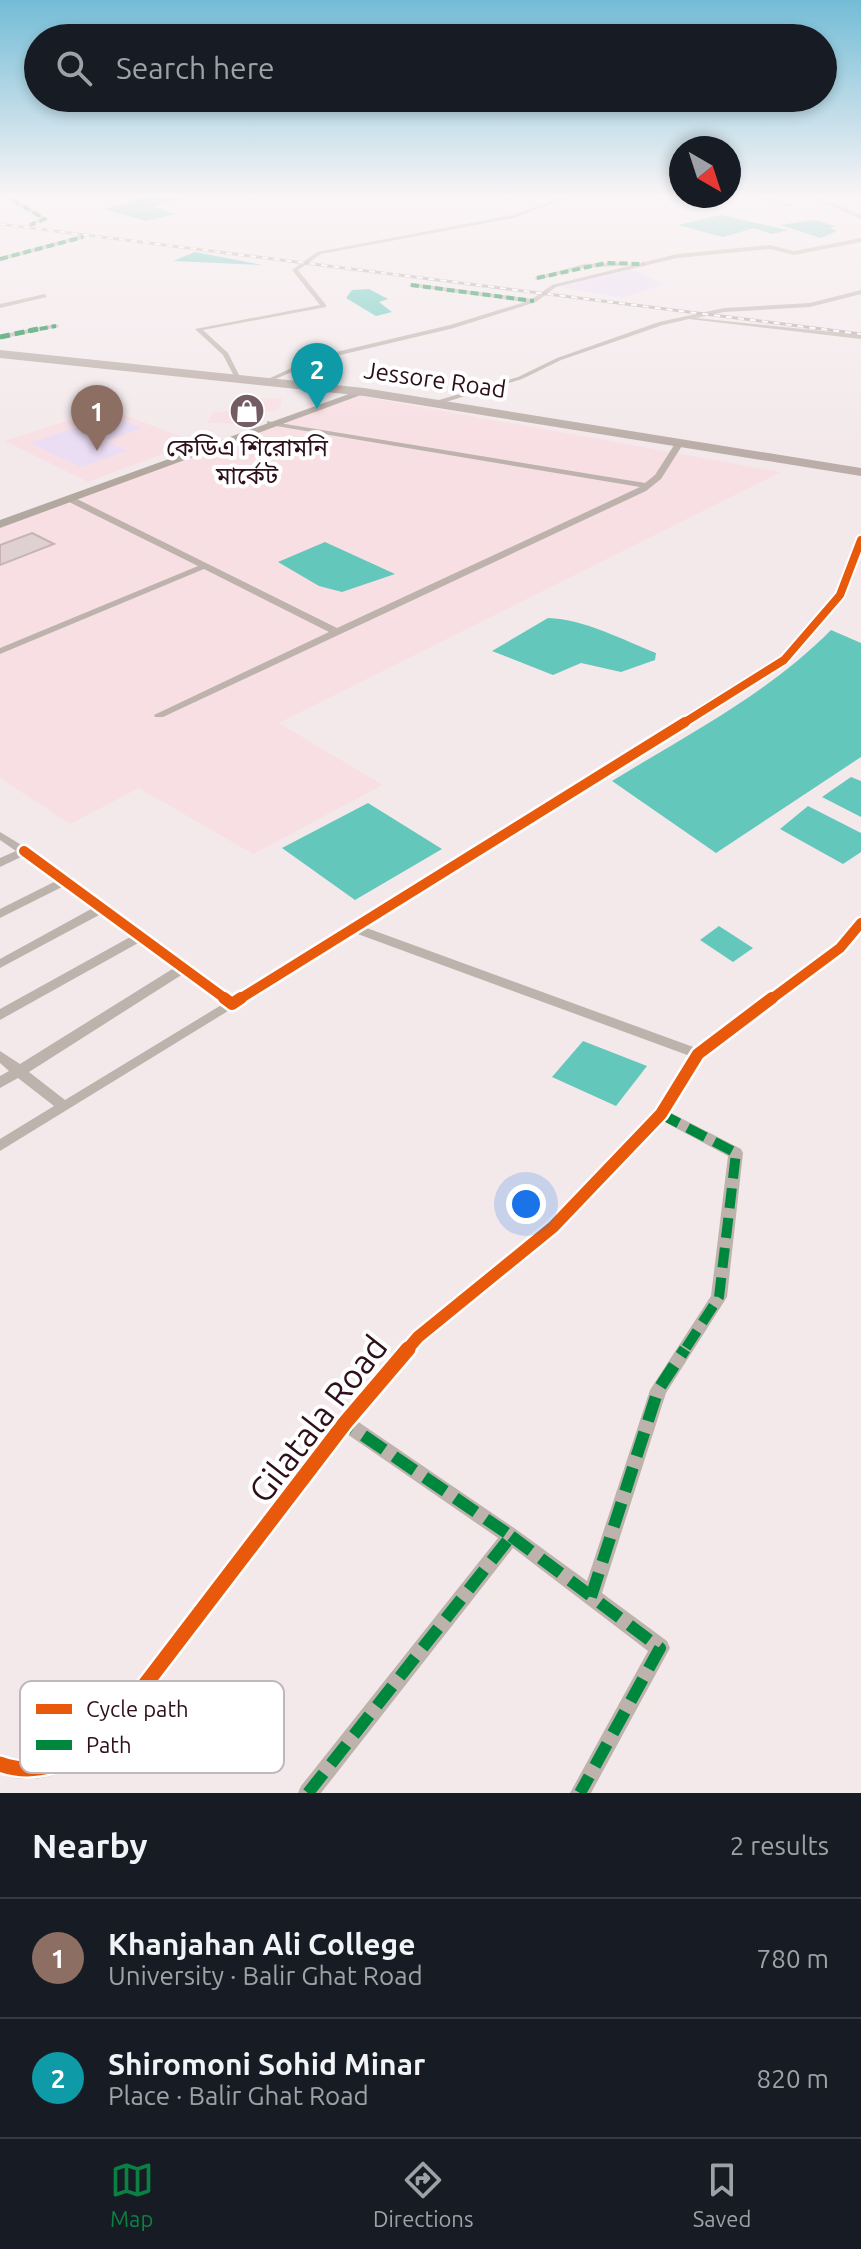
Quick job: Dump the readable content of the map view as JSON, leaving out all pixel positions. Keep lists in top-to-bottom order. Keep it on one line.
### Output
{"streets":{"highway":["Jessore Road"],"street":["Gilatala Road"]},"places":{"shop":["কেডিএ শিরোমনি মার্কেট"]},"legend":["Cycle path","Path"],"north":"bottom right","page":{"search":"Search here","pins":["2","1"],"heading":["Nearby","2 results"],"list":[{"mark":"1","name":"Khanjahan Ali College","note":"University · Balir Ghat Road","value":"780 m"},{"mark":"2","name":"Shiromoni Sohid Minar","note":"Place · Balir Ghat Road","value":"820 m"}],"nav":["Map","Directions","Saved"]}}
